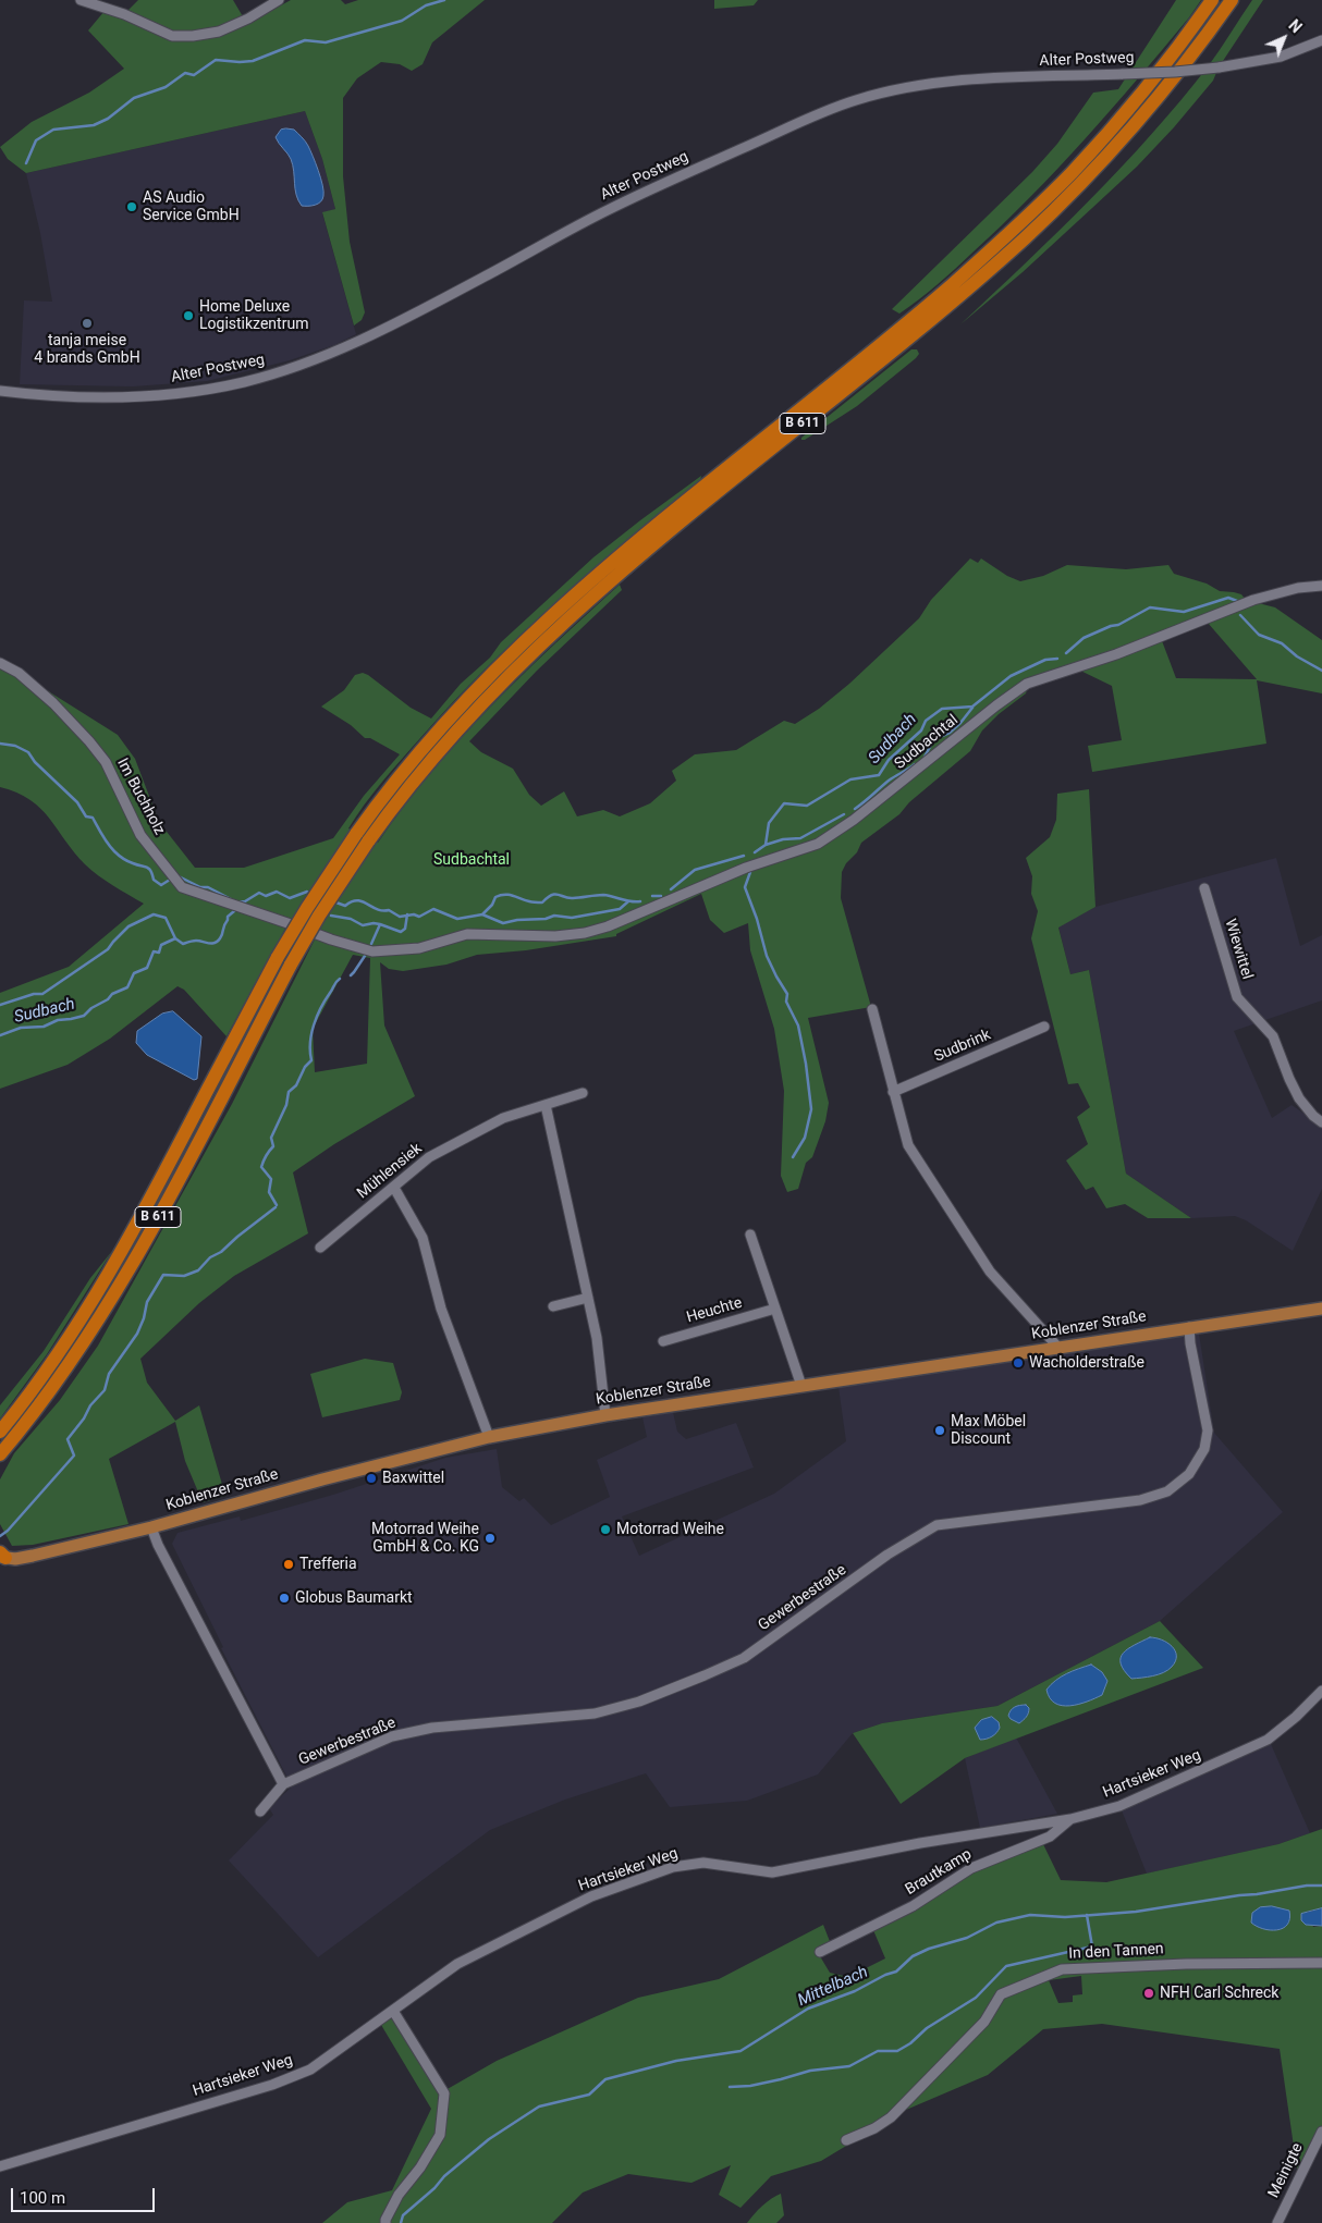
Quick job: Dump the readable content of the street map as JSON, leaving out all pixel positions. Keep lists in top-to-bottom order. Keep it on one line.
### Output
{"streets":{"highway":["B 611"],"main road":["Koblenzer Straße"],"street":["Alter Postweg","Sudbachtal","Im Buchholz","Wiewittel","Sudbrink","Mühlensiek","Heuchte","Gewerbestraße","Hartsieker Weg","Brautkamp","In den Tannen","Meinigte"]},"crossings":[["Sudbachtal","Im Buchholz"],["Koblenzer Straße","Gewerbestraße"],["Hartsieker Weg","Brautkamp"]],"water":["Sudbach","Mittelbach"],"parks":["Sudbachtal"],"places":["AS Audio Service GmbH","Home Deluxe Logistikzentrum","tanja meise 4 brands GmbH","Wacholderstraße","Max Möbel Discount","Baxwittel","Motorrad Weihe","Motorrad Weihe GmbH & Co. KG","Trefferia","Globus Baumarkt","NFH Carl Schreck"],"scale_bar":"100 m","north":"top right"}
